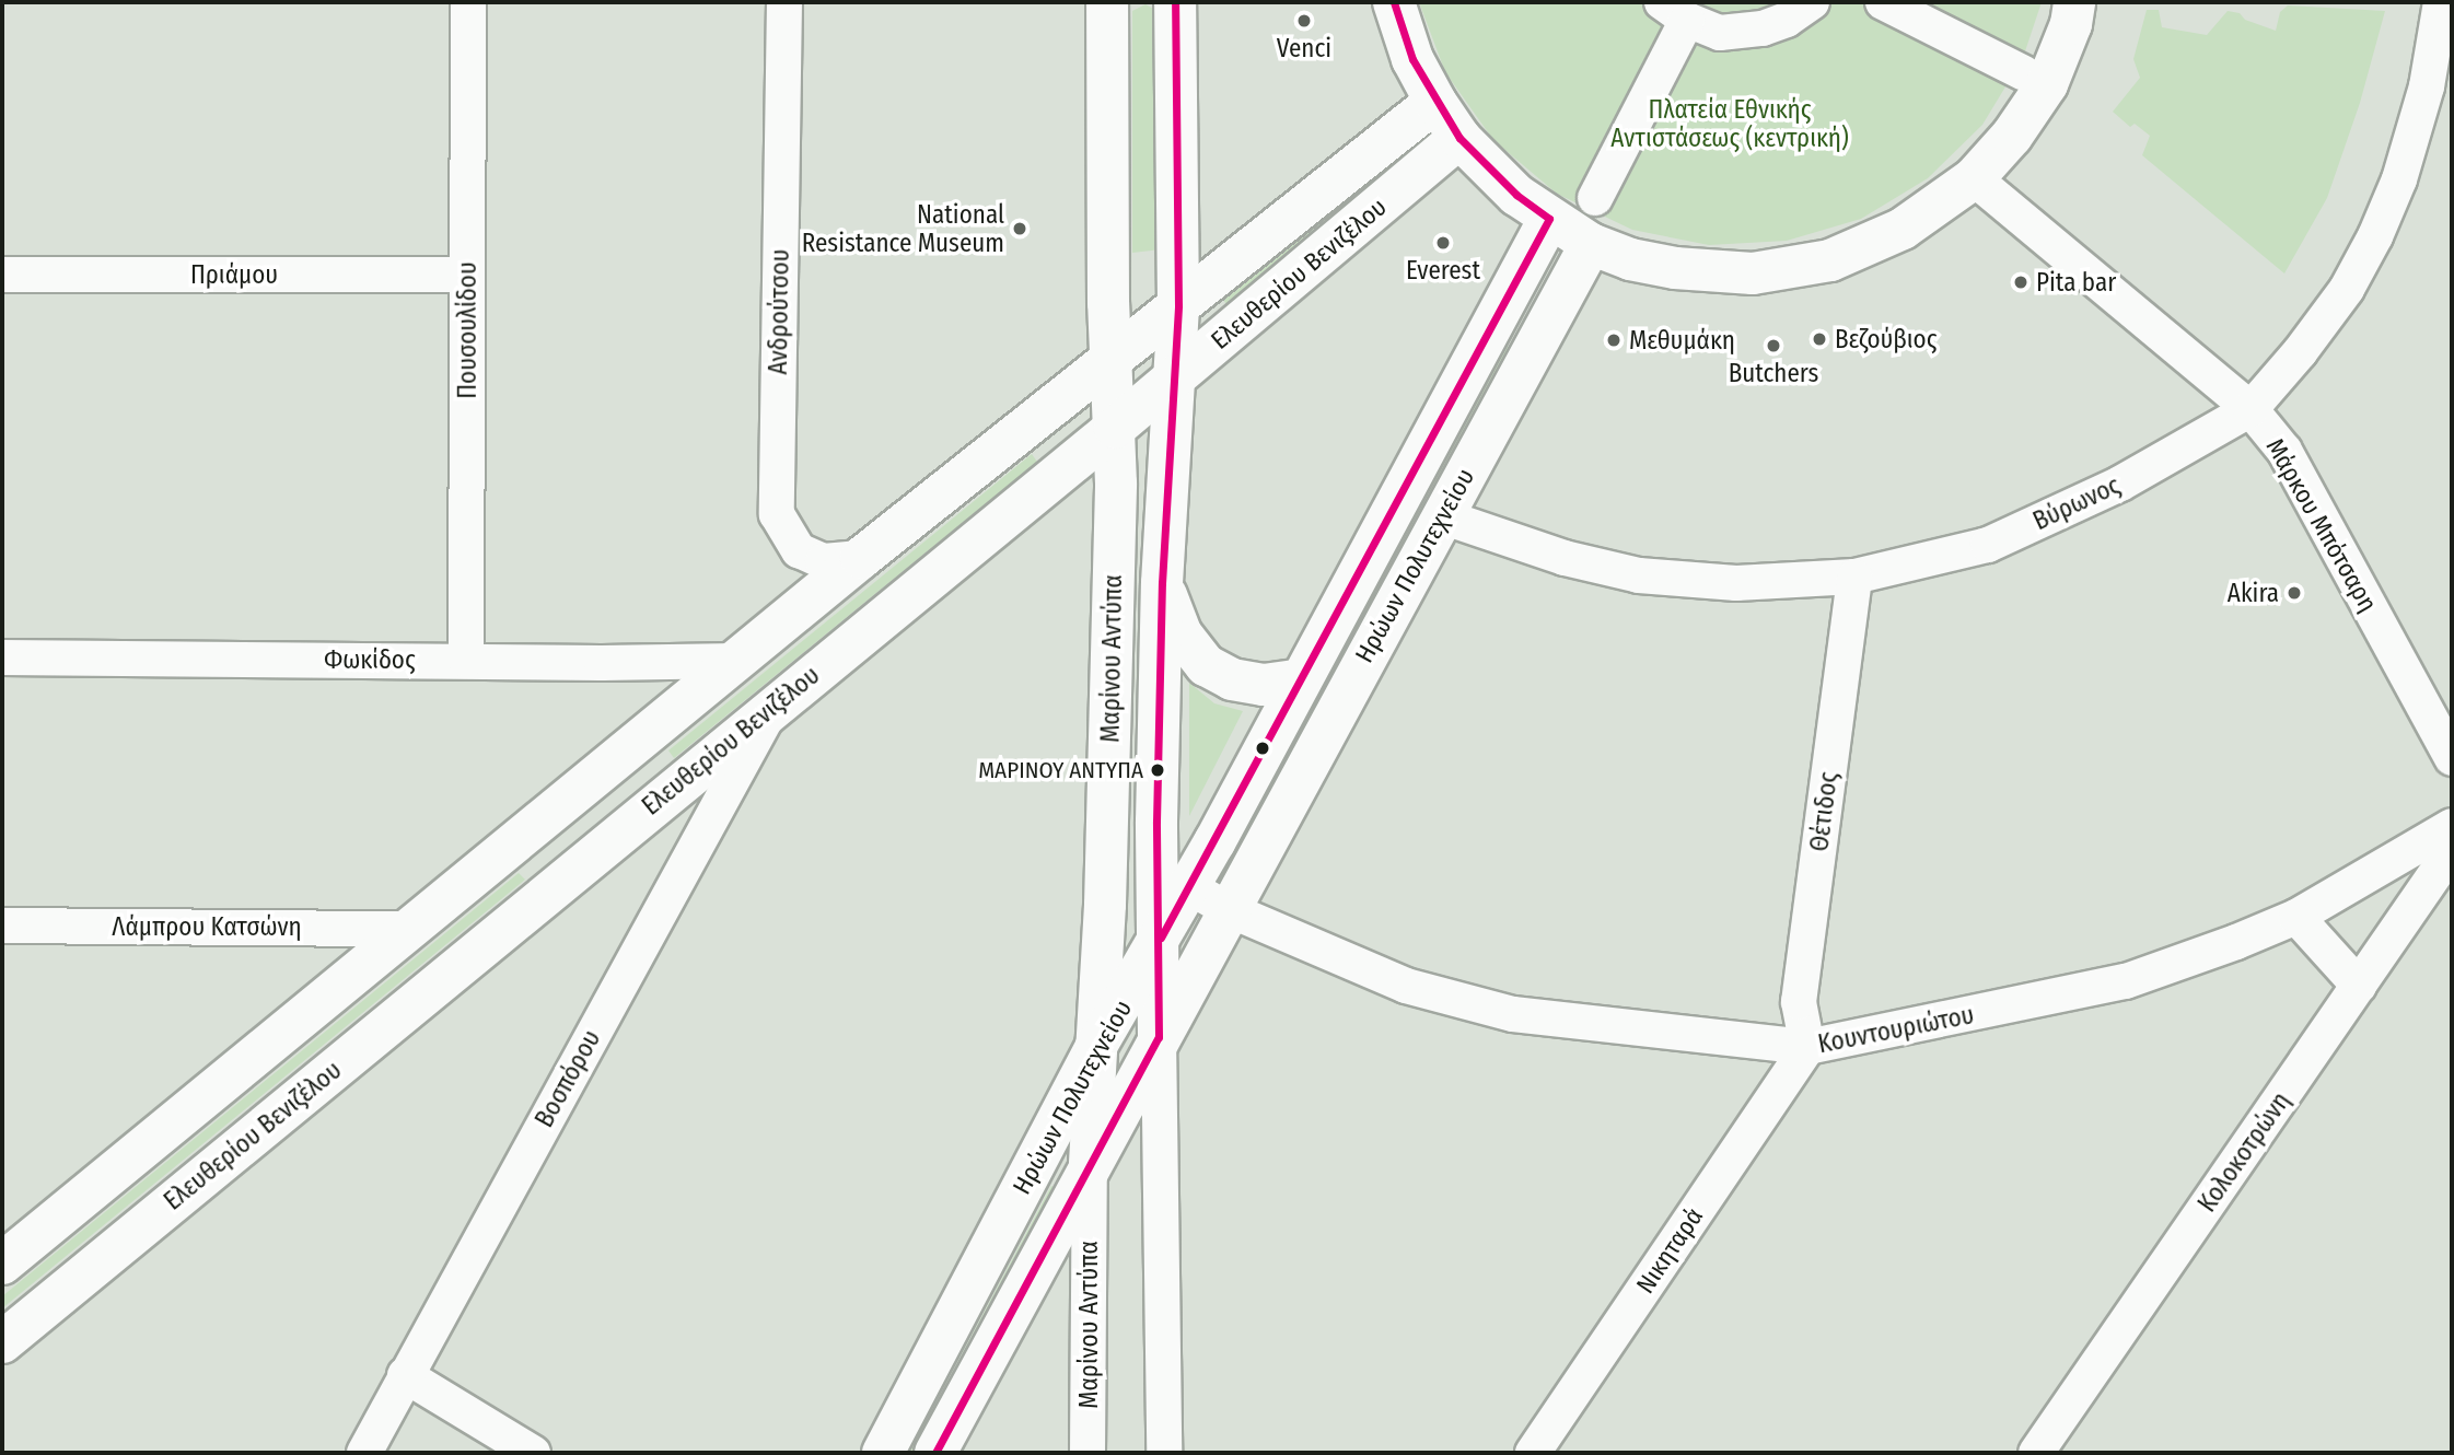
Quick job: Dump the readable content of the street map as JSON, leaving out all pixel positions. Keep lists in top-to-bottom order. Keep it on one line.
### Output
{"streets":{"main road":["Ελευθερίου Βενιζέλου","Ηρώων Πολυτεχνείου","Μαρίνου Αντύπα"],"street":["Πριάμου","Ανδρούτσου","Πουσουλίδου","Βύρωνος","Μάρκου Μπότσαρη","Φωκίδος","Θέτιδος","Λάμπρου Κατσώνη","Κουντουριώτου","Βοσπόρου","Κολοκοτρώνη","Νικηταρά"]},"crossings":[["Ελευθερίου Βενιζέλου","Ανδρούτσου"],["Ελευθερίου Βενιζέλου","Μαρίνου Αντύπα"],["Ελευθερίου Βενιζέλου","Φωκίδος"],["Ελευθερίου Βενιζέλου","Λάμπρου Κατσώνη"],["Ελευθερίου Βενιζέλου","Βοσπόρου"],["Πριάμου","Πουσουλίδου"],["Πουσουλίδου","Φωκίδος"],["Βύρωνος","Μάρκου Μπότσαρη"],["Βύρωνος","Ηρώων Πολυτεχνείου"],["Βύρωνος","Θέτιδος"],["Ηρώων Πολυτεχνείου","Μαρίνου Αντύπα"],["Ηρώων Πολυτεχνείου","Κουντουριώτου"],["Θέτιδος","Κουντουριώτου"],["Θέτιδος","Νικηταρά"],["Κουντουριώτου","Νικηταρά"]],"parks":["Πλατεία Εθνικής Αντιστάσεως (κεντρική)"],"places":["Venci","National Resistance Museum","Everest","Pita bar","Βεζούβιος","Μεθυμάκη","Butchers","Akira","ΜΑΡΙΝΟΥ ΑΝΤΥΠΑ"]}
